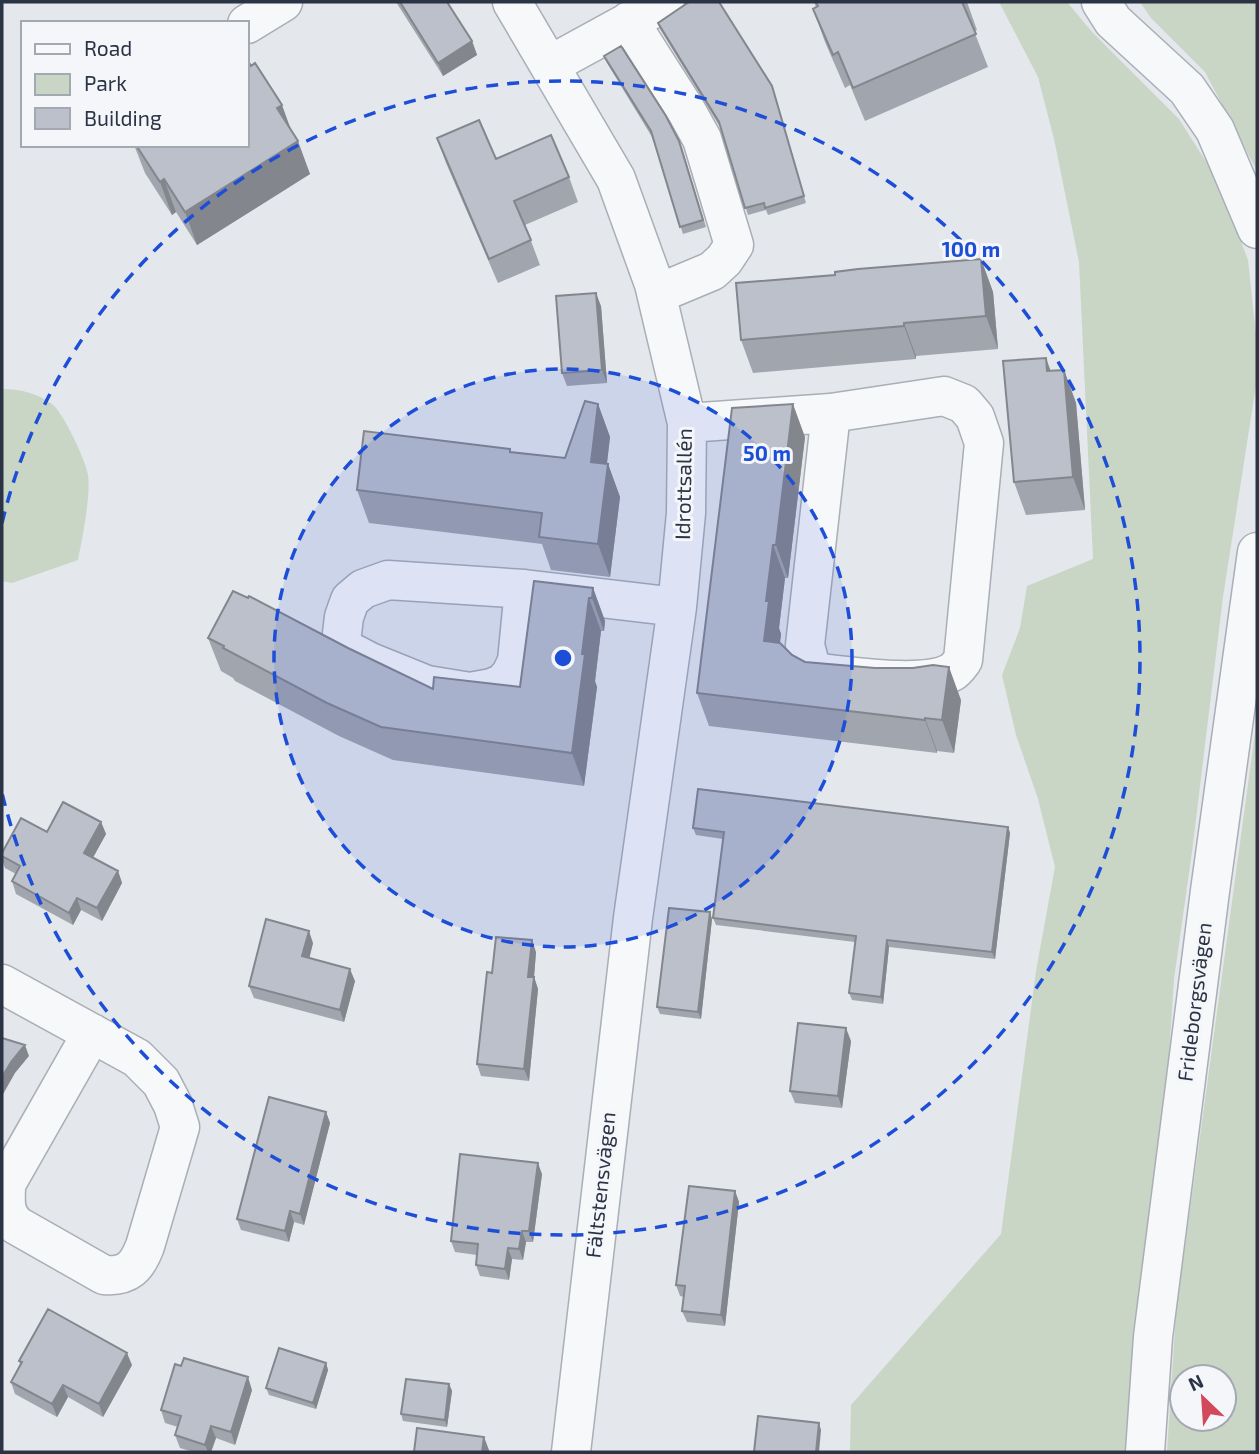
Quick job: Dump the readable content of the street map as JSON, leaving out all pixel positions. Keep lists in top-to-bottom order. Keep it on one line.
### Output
{"streets":{"street":["Idrottsallén","Frideborgsvägen","Fältstensvägen"]},"crossings":[["Idrottsallén","Fältstensvägen"]],"legend":["Road","Park","Building"],"north":"top left","rings":["100 m","50 m"]}
